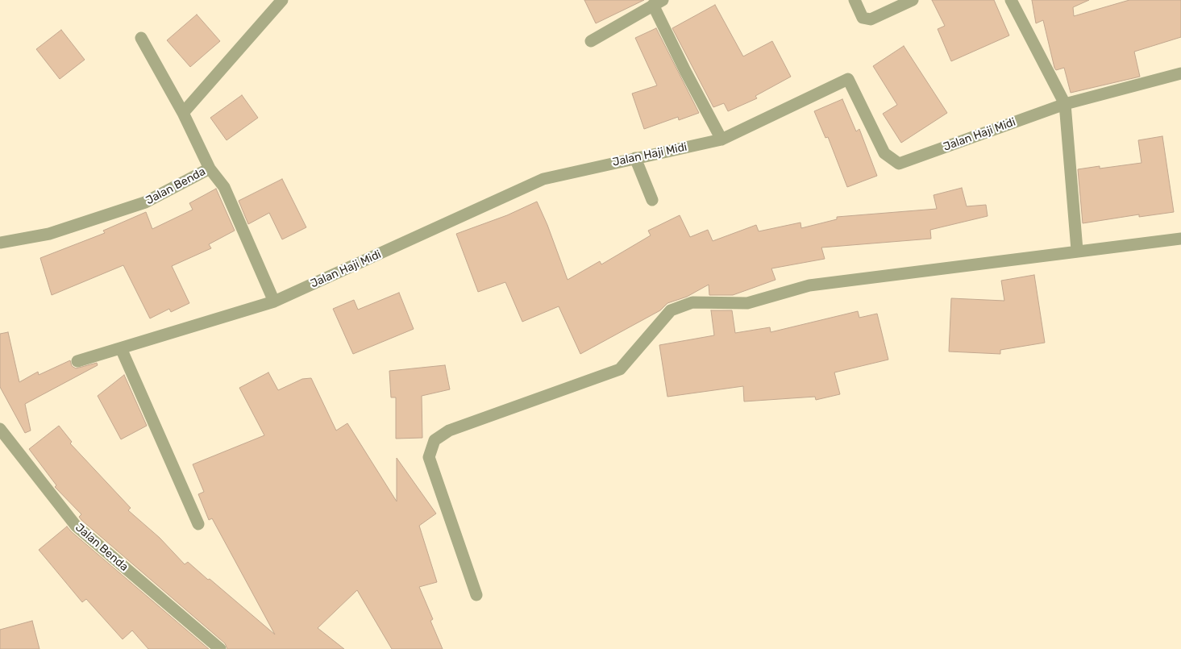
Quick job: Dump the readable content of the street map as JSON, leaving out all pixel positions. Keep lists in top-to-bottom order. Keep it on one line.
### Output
{"streets":{"street":["Jalan Haji Midi","Jalan Benda"]}}
